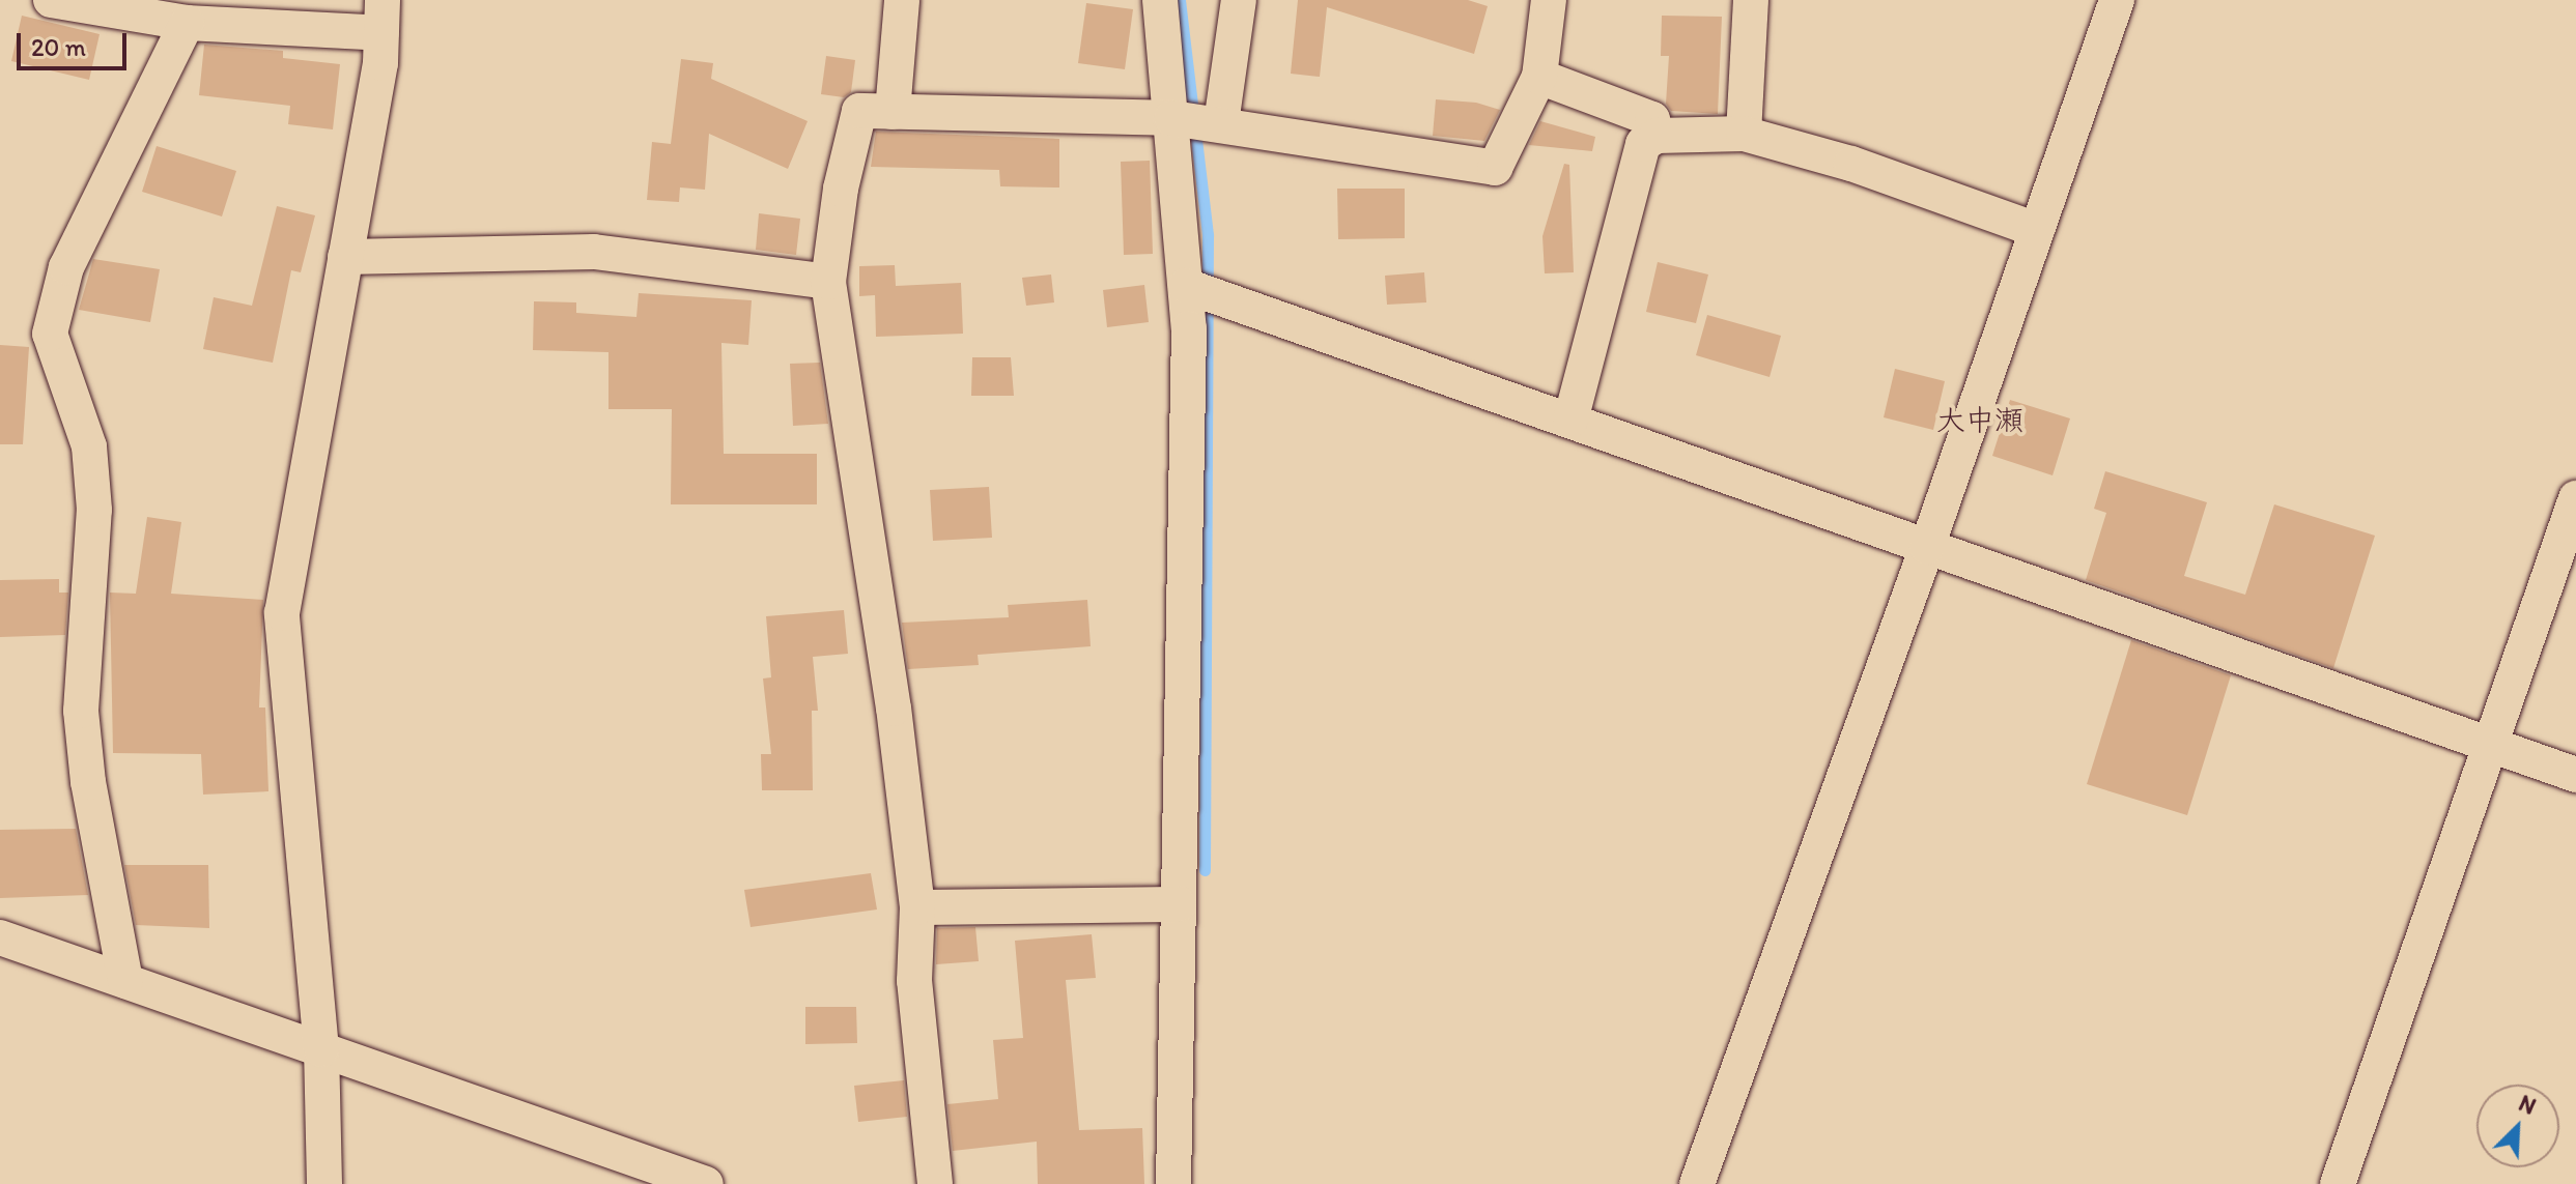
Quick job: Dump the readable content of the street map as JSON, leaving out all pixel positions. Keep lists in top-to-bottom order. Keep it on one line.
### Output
{"districts":["大中瀬"],"scale_bar":"20 m","north":"top right"}
